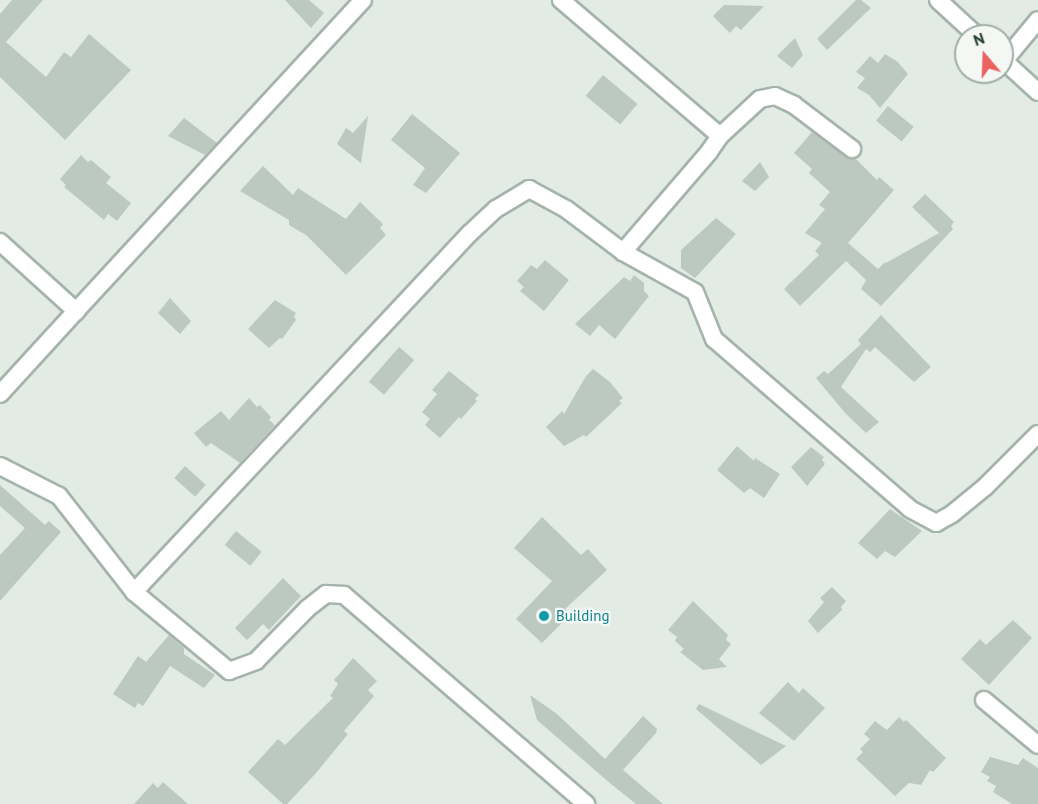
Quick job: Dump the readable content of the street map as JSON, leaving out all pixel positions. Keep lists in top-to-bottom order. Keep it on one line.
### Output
{"places":["Building"],"north":"top"}
